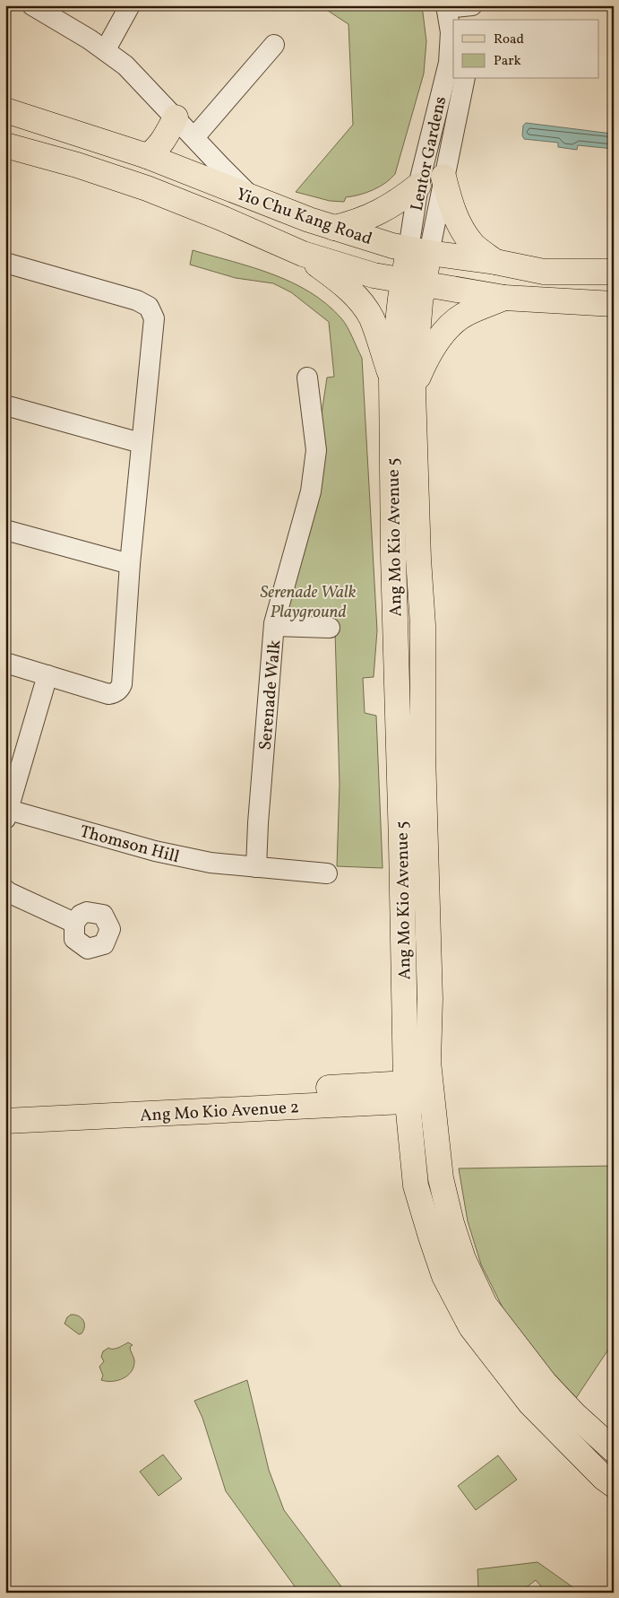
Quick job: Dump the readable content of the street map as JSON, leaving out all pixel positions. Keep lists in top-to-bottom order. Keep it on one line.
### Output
{"streets":{"main road":["Yio Chu Kang Road","Ang Mo Kio Avenue 5","Ang Mo Kio Avenue 2"],"street":["Lentor Gardens","Serenade Walk","Thomson Hill"]},"crossings":[["Lentor Gardens","Yio Chu Kang Road"],["Lentor Gardens","Ang Mo Kio Avenue 5"],["Yio Chu Kang Road","Ang Mo Kio Avenue 5"],["Ang Mo Kio Avenue 5","Ang Mo Kio Avenue 2"],["Serenade Walk","Thomson Hill"]],"parks":["Serenade Walk Playground"],"legend":["Road","Park"]}
